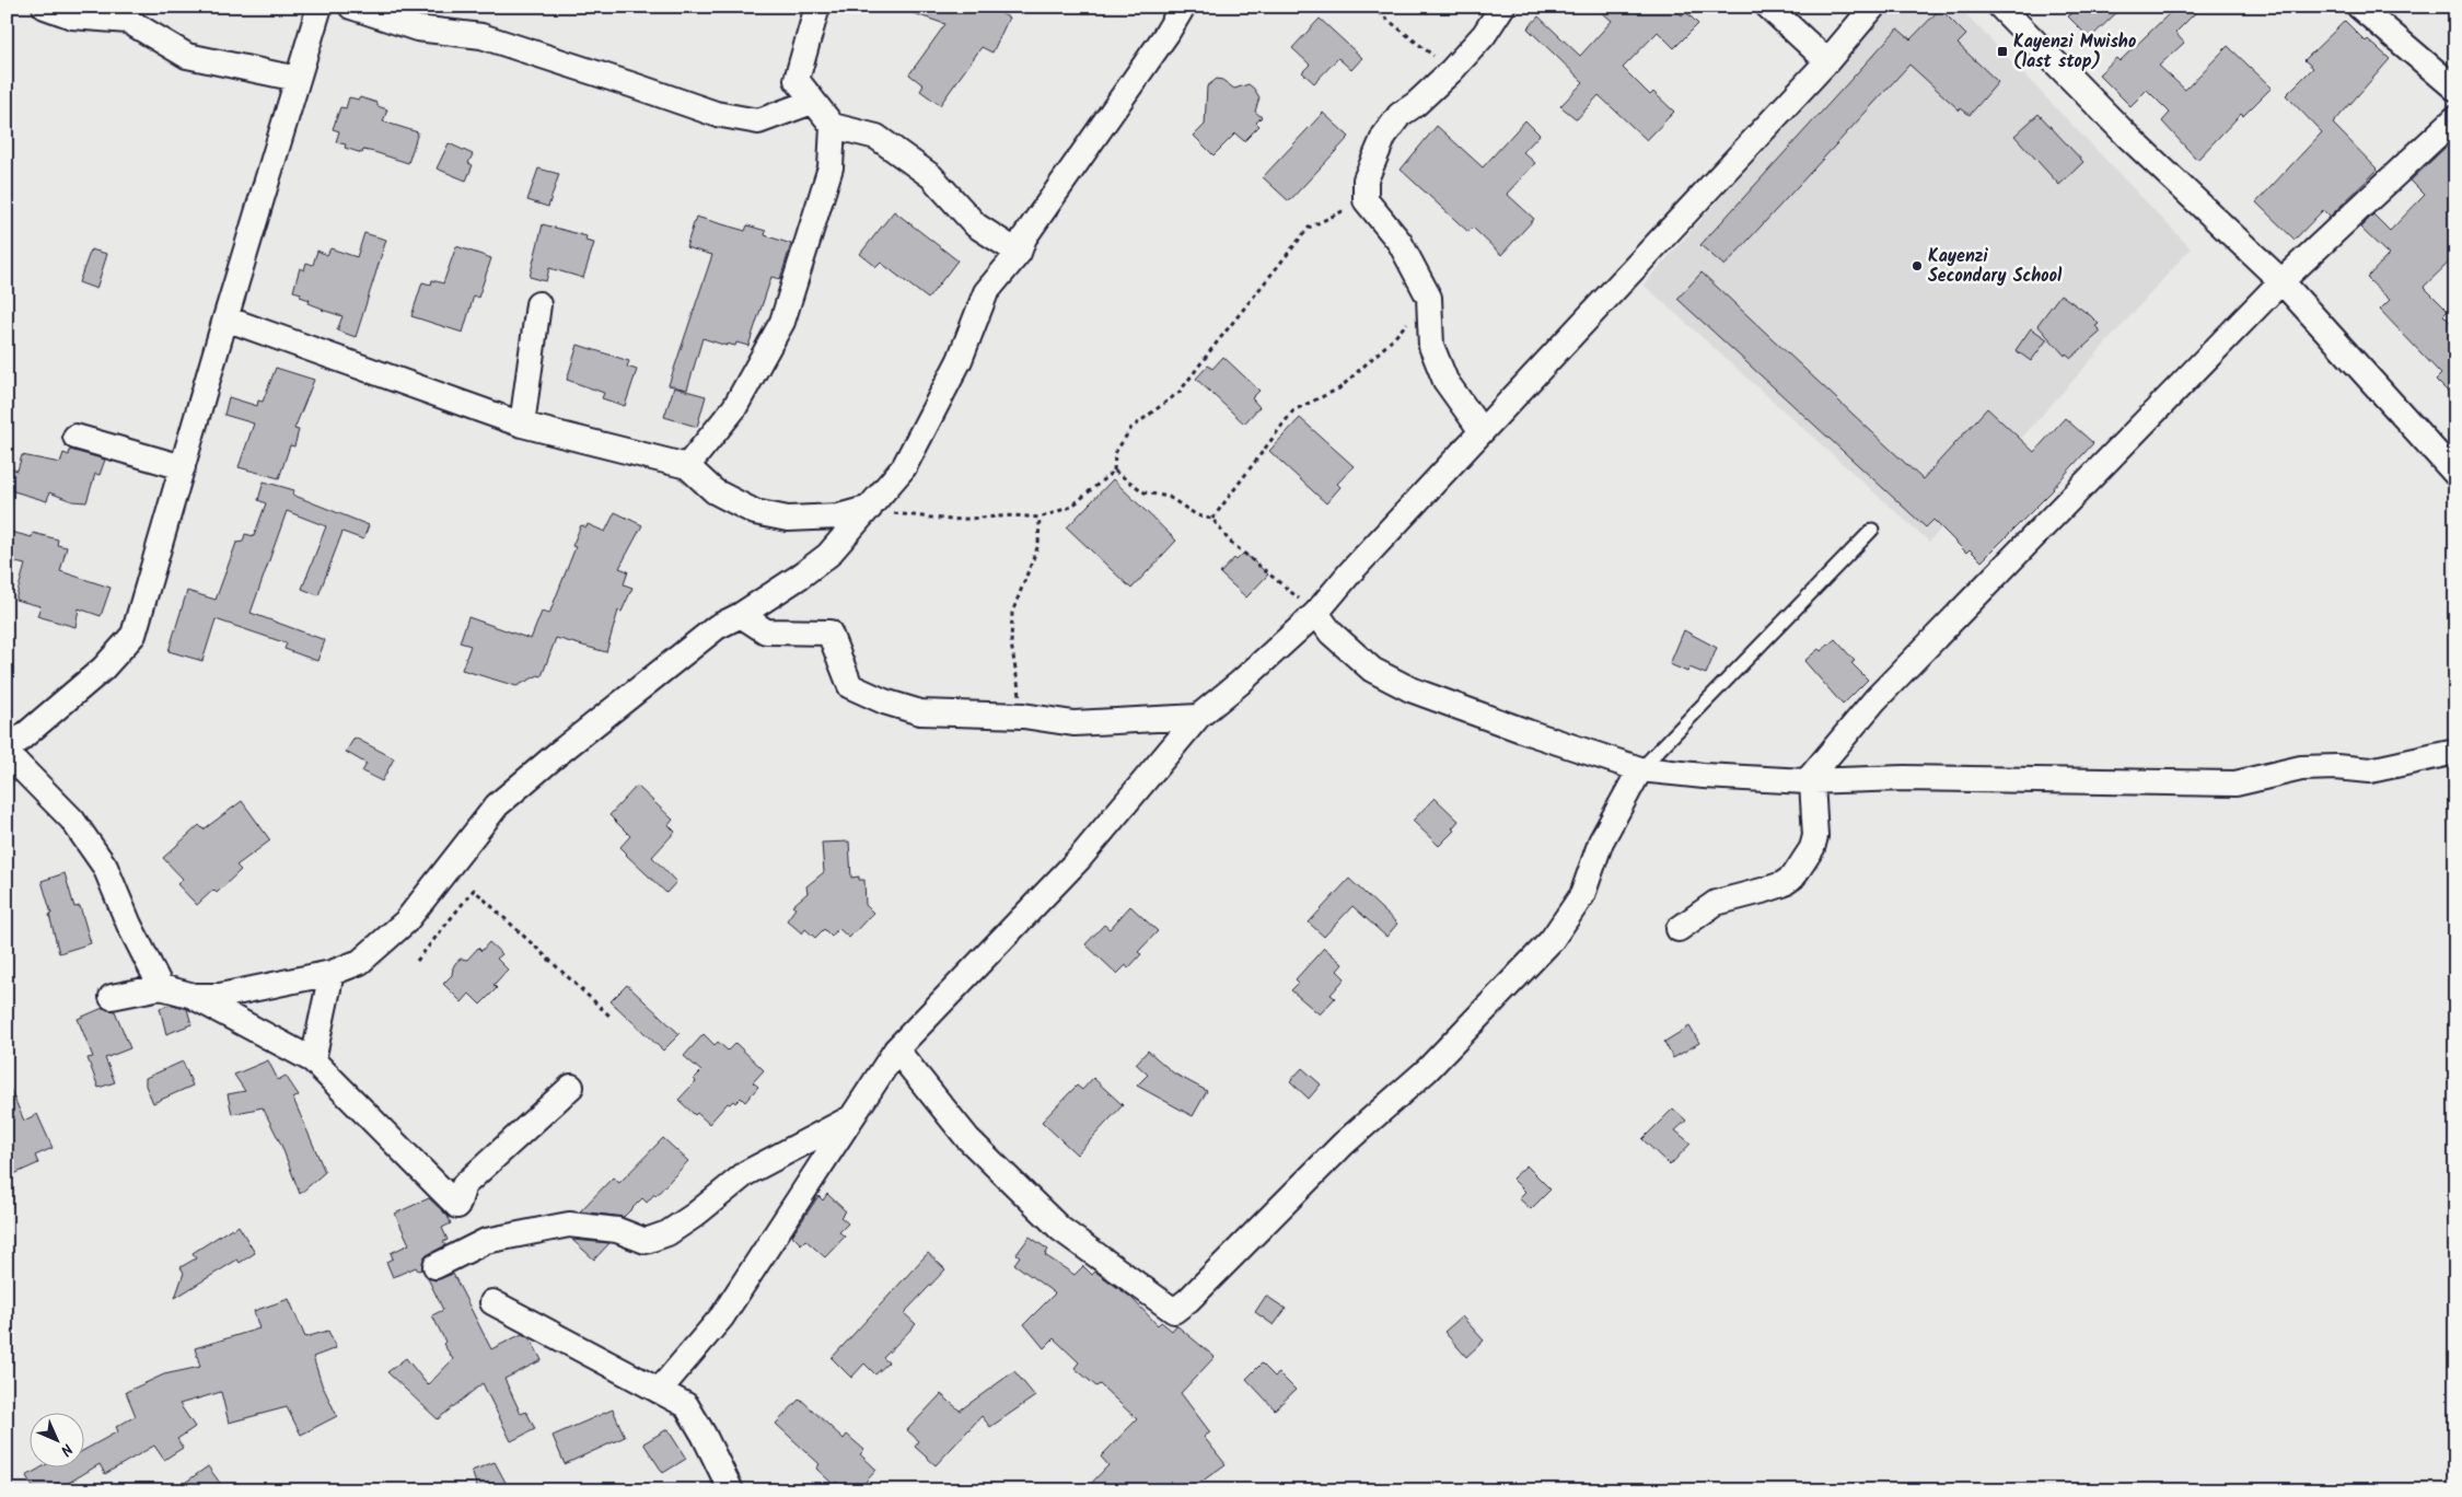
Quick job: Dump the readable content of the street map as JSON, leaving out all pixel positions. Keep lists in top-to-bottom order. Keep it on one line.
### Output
{"places":{"transit":["Kayenzi Mwisho (last stop)"],"other":["Kayenzi Secondary School"]},"north":"bottom right"}
